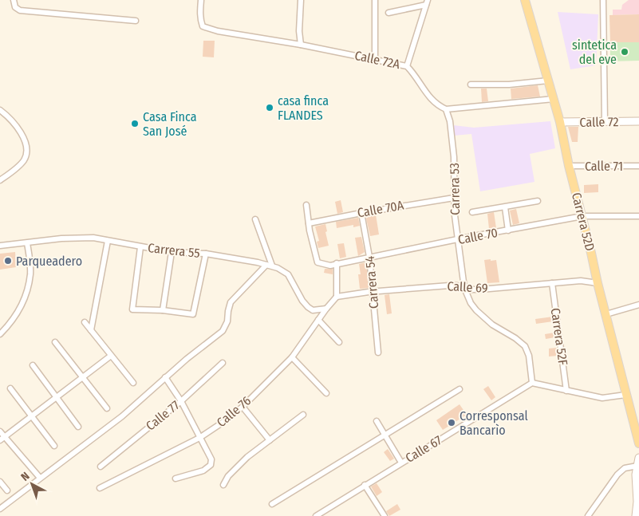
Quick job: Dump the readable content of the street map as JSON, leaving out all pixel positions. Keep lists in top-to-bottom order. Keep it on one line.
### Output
{"streets":{"main road":["Carrera 52D"],"street":["Calle 72A","Calle 72","Calle 71","Carrera 53","Calle 70A","Calle 70","Carrera 55","Carrera 54","Calle 69","Carrera 52F","Calle 76","Calle 77","Calle 67"]},"crossings":[["Calle 72A","Carrera 53"],["Calle 72","Carrera 52D"],["Calle 71","Carrera 52D"],["Carrera 53","Calle 70A"],["Carrera 53","Calle 70"],["Carrera 53","Calle 69"],["Carrera 53","Calle 67"],["Calle 70A","Calle 70"],["Calle 70A","Carrera 54"],["Carrera 52D","Calle 70"],["Carrera 52D","Calle 69"],["Calle 70","Carrera 54"],["Carrera 55","Calle 76"],["Carrera 54","Calle 69"],["Calle 69","Carrera 52F"],["Calle 69","Calle 76"]],"places":["sintetica del eve","casa finca FLANDES","Casa Finca San José","Parqueadero","Corresponsal Bancarìo"],"north":"top left"}
